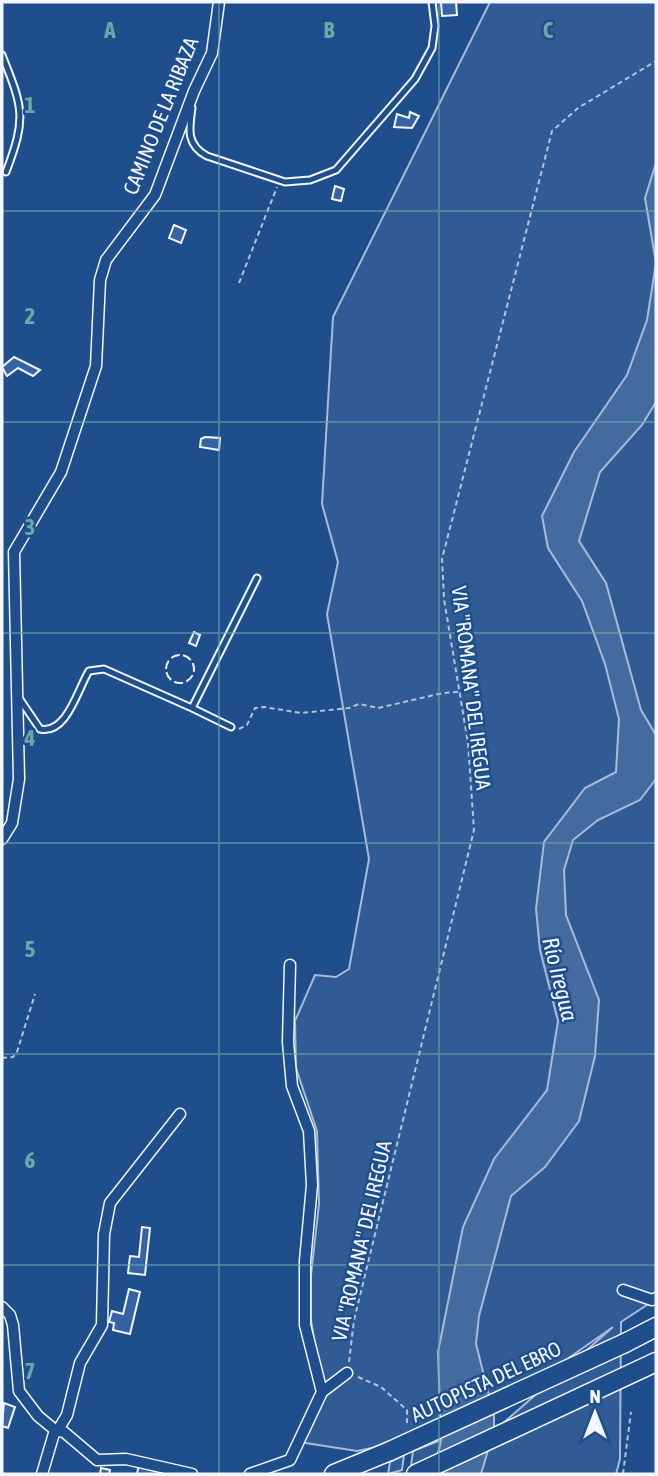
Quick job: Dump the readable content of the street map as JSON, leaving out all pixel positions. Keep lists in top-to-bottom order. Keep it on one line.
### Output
{"streets":{"highway":["AUTOPISTA DEL EBRO"],"street":["CAMINO DE LA RIBAZA"],"path":["VIA \"ROMANA\" DEL IREGUA"]},"water":["Río Iregua"],"north":"top","grid":{"columns":["A","B","C"],"rows":["1","2","3","4","5","6","7"]}}
